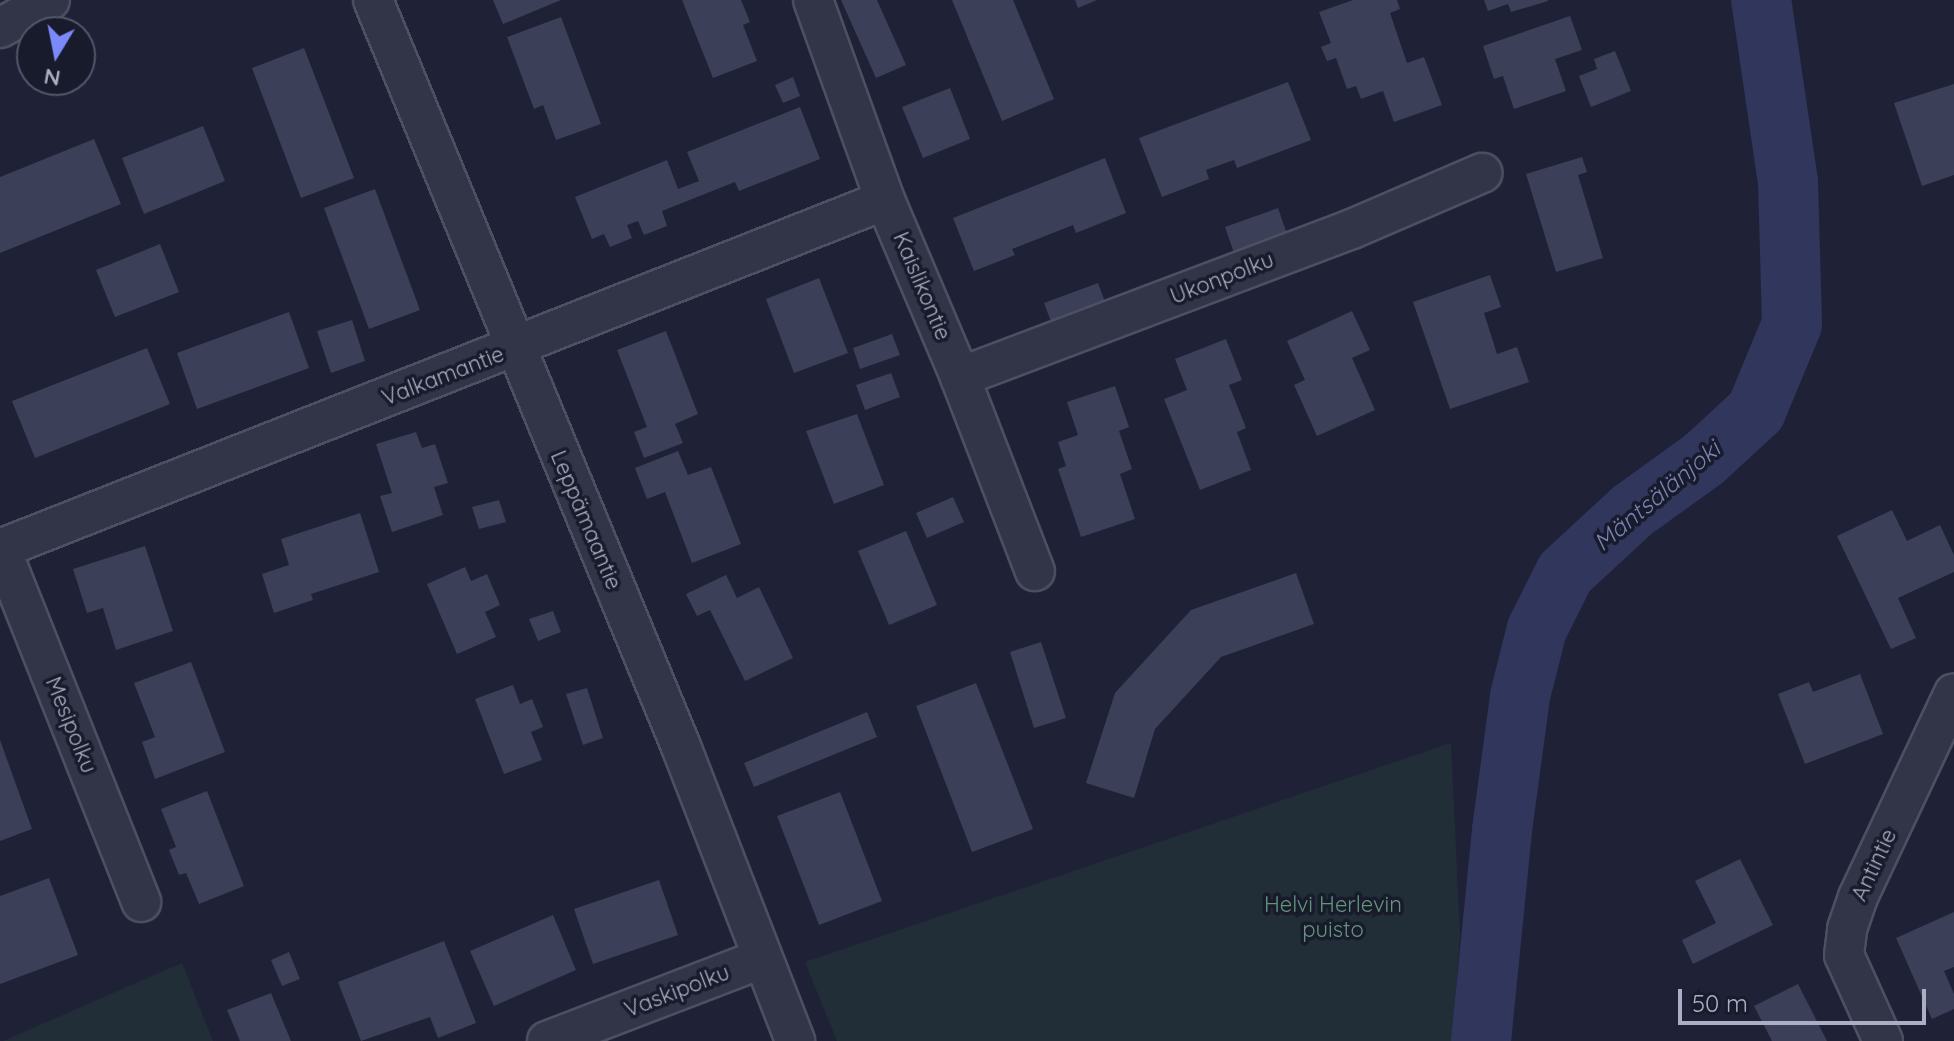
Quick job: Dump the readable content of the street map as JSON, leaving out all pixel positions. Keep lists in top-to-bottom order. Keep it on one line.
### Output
{"streets":{"street":["Ukonpolku","Kaislikontie","Valkamantie","Leppämaantie","Mesipolku","Antintie","Vaskipolku"]},"crossings":[["Ukonpolku","Kaislikontie"],["Kaislikontie","Valkamantie"],["Valkamantie","Leppämaantie"],["Valkamantie","Mesipolku"],["Leppämaantie","Vaskipolku"]],"water":["Mäntsälänjoki"],"parks":["Helvi Herlevin puisto"],"scale_bar":"50 m","north":"bottom"}
